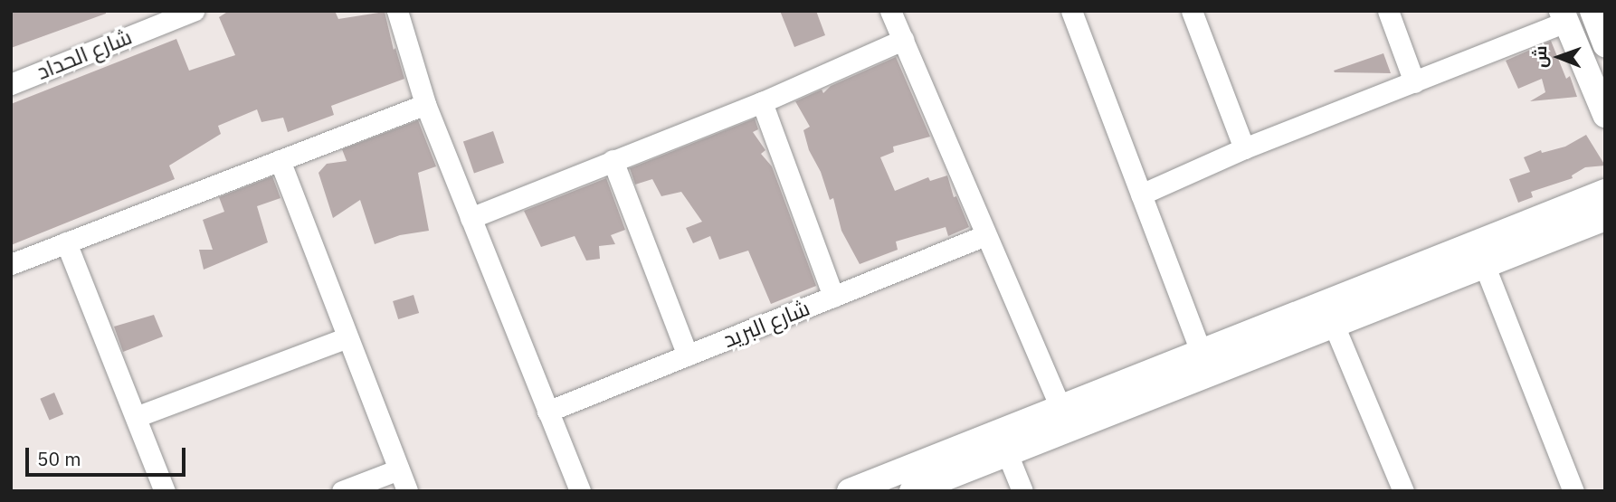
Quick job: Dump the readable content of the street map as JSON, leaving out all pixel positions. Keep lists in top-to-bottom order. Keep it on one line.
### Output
{"streets":{"street":["شارع الحداد","شارع البريد"]},"scale_bar":"50 m","north":"left"}
